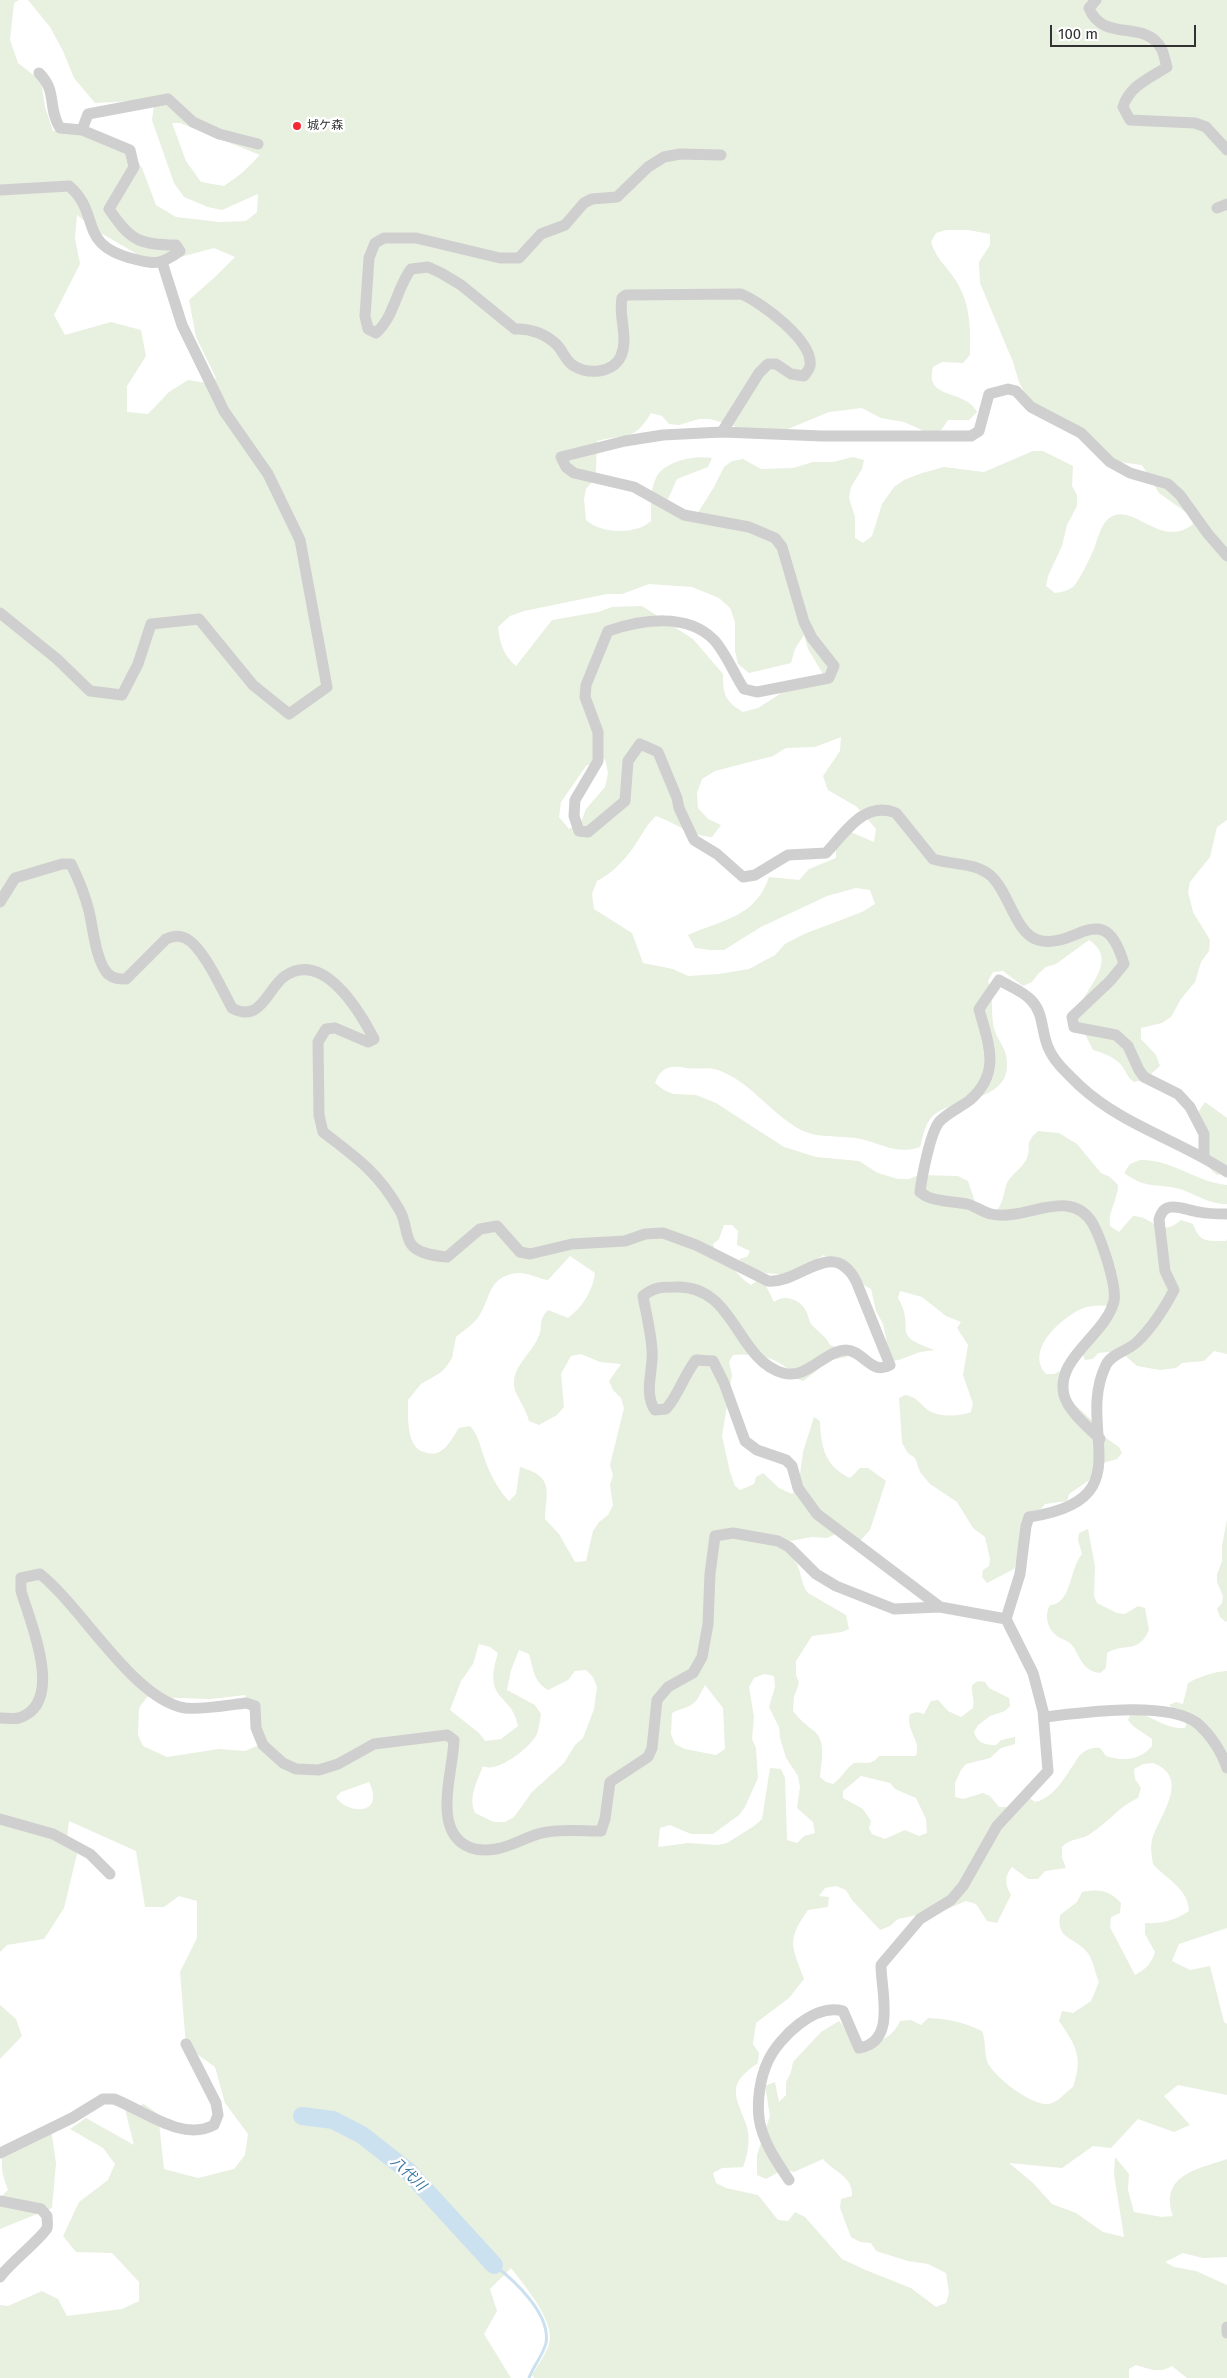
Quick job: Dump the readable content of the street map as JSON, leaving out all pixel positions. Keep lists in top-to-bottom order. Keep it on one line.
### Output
{"water":["八代川"],"places":["城ケ森"],"scale_bar":"100 m"}
